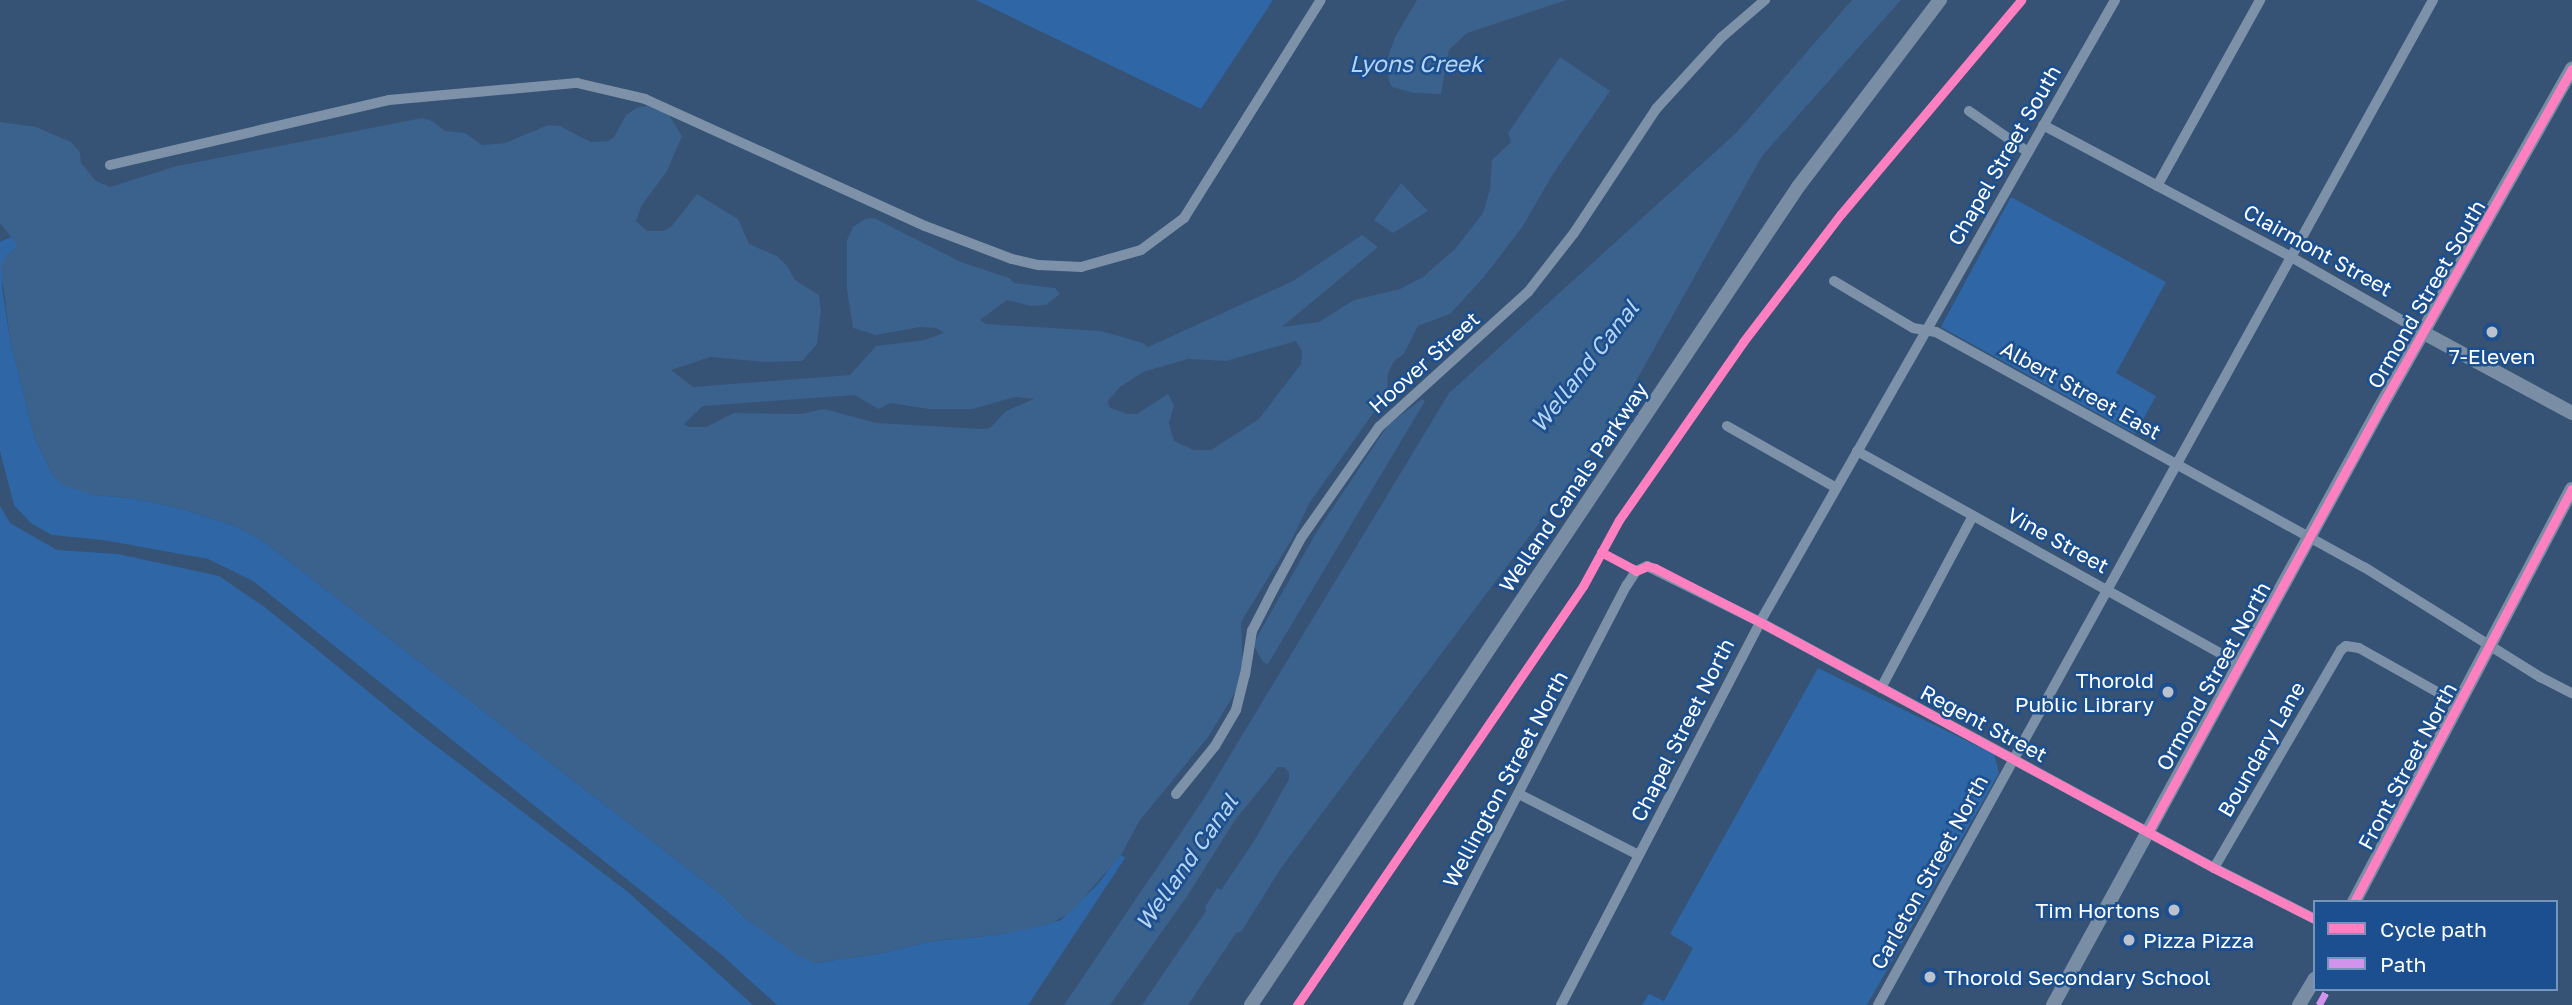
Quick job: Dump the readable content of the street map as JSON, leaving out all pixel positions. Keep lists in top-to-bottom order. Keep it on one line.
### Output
{"streets":{"street":["Chapel Street South","Clairmont Street","Ormond Street South","Hoover Street","Albert Street East","Welland Canals Parkway","Vine Street","Ormond Street North","Regent Street","Chapel Street North","Boundary Lane","Front Street North","Wellington Street North","Carleton Street North"]},"crossings":[["Chapel Street South","Clairmont Street"],["Chapel Street South","Albert Street East"],["Chapel Street South","Chapel Street North"],["Clairmont Street","Ormond Street South"],["Clairmont Street","Carleton Street North"],["Ormond Street South","Albert Street East"],["Ormond Street South","Ormond Street North"],["Albert Street East","Ormond Street North"],["Albert Street East","Chapel Street North"],["Albert Street East","Front Street North"],["Albert Street East","Carleton Street North"],["Vine Street","Ormond Street North"],["Vine Street","Chapel Street North"],["Vine Street","Carleton Street North"],["Ormond Street North","Regent Street"],["Regent Street","Chapel Street North"],["Regent Street","Boundary Lane"],["Regent Street","Wellington Street North"],["Regent Street","Carleton Street North"],["Boundary Lane","Front Street North"]],"water":["Lyons Creek","Welland Canal"],"places":["7-Eleven","Thorold Public Library","Tim Hortons","Pizza Pizza","Thorold Secondary School"],"legend":["Cycle path","Path"]}
